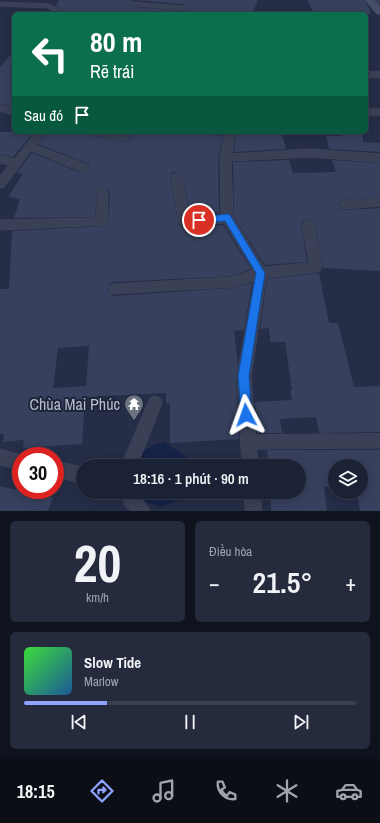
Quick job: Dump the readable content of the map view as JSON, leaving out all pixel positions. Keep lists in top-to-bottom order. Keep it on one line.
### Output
{"places":{"temple":["Chùa Mai Phúc"]},"page":{"turn":["80 m","Rẽ trái"],"then":"Sau đó","limit":"30","trip":"18:16 · 1 phút · 90 m","tile":[["20","km/h"],"Điều hòa"],"heat":["−","21.5°","+"],"song":["Slow Tide","Marlow"],"tabs":"18:15"}}
